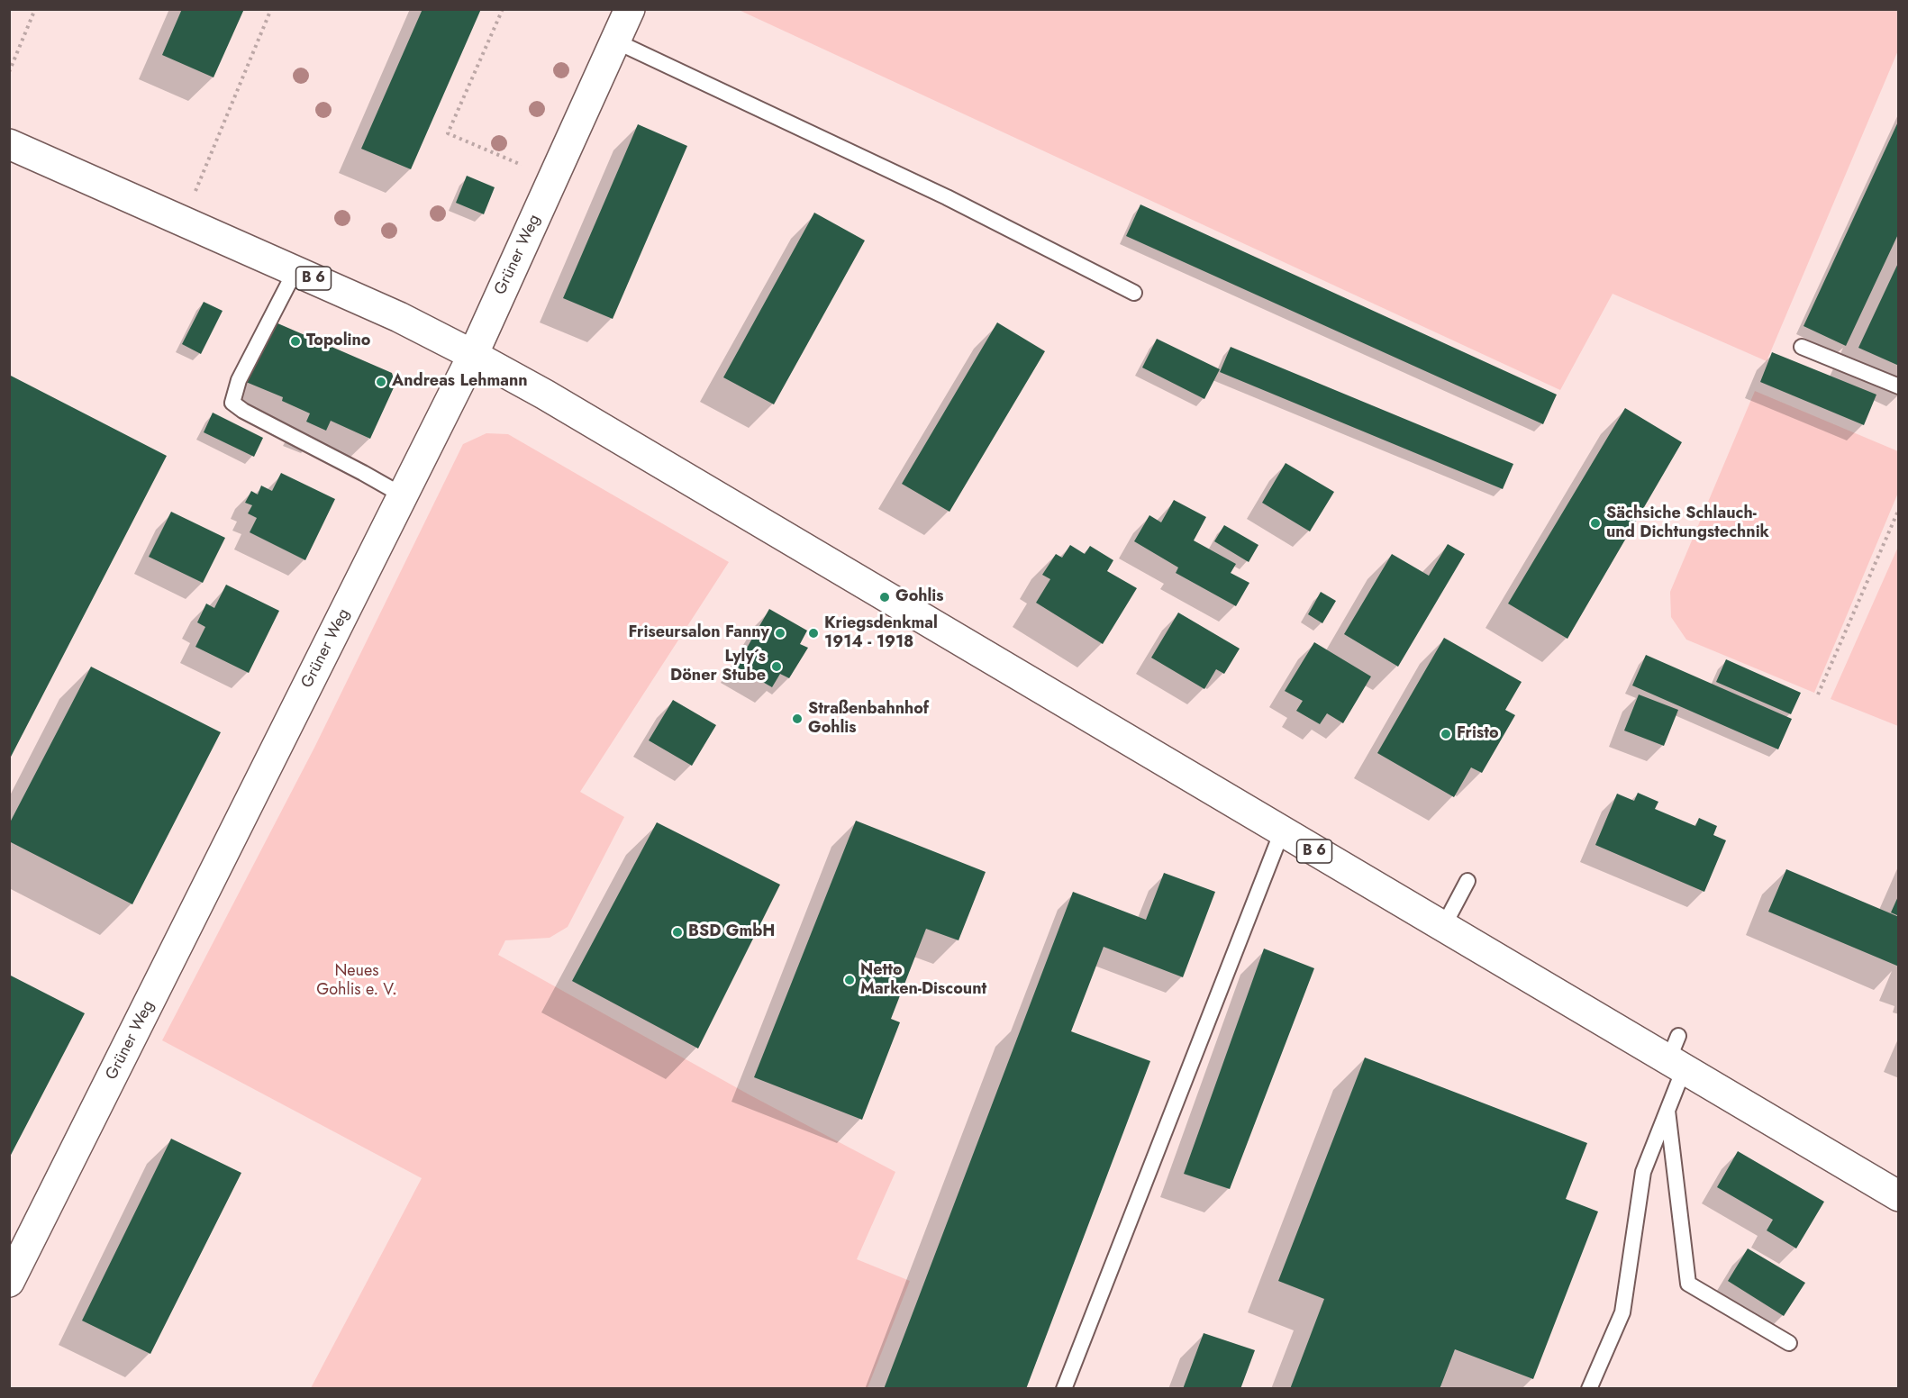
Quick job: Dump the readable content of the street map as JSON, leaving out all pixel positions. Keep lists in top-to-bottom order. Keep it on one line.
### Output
{"streets":{"main road":["Grüner Weg","B 6"]},"crossings":[["Grüner Weg","B 6"]],"parks":["Neues Gohlis e. V."],"places":["Topolino","Andreas Lehmann","Sächsiche Schlauch- und Dichtungstechnik","Gohlis","Friseursalon Fanny","Kriegsdenkmal 1914 - 1918","Lyly´s Döner Stube","Straßenbahnhof Gohlis","Fristo","BSD GmbH","Netto Marken-Discount"]}
